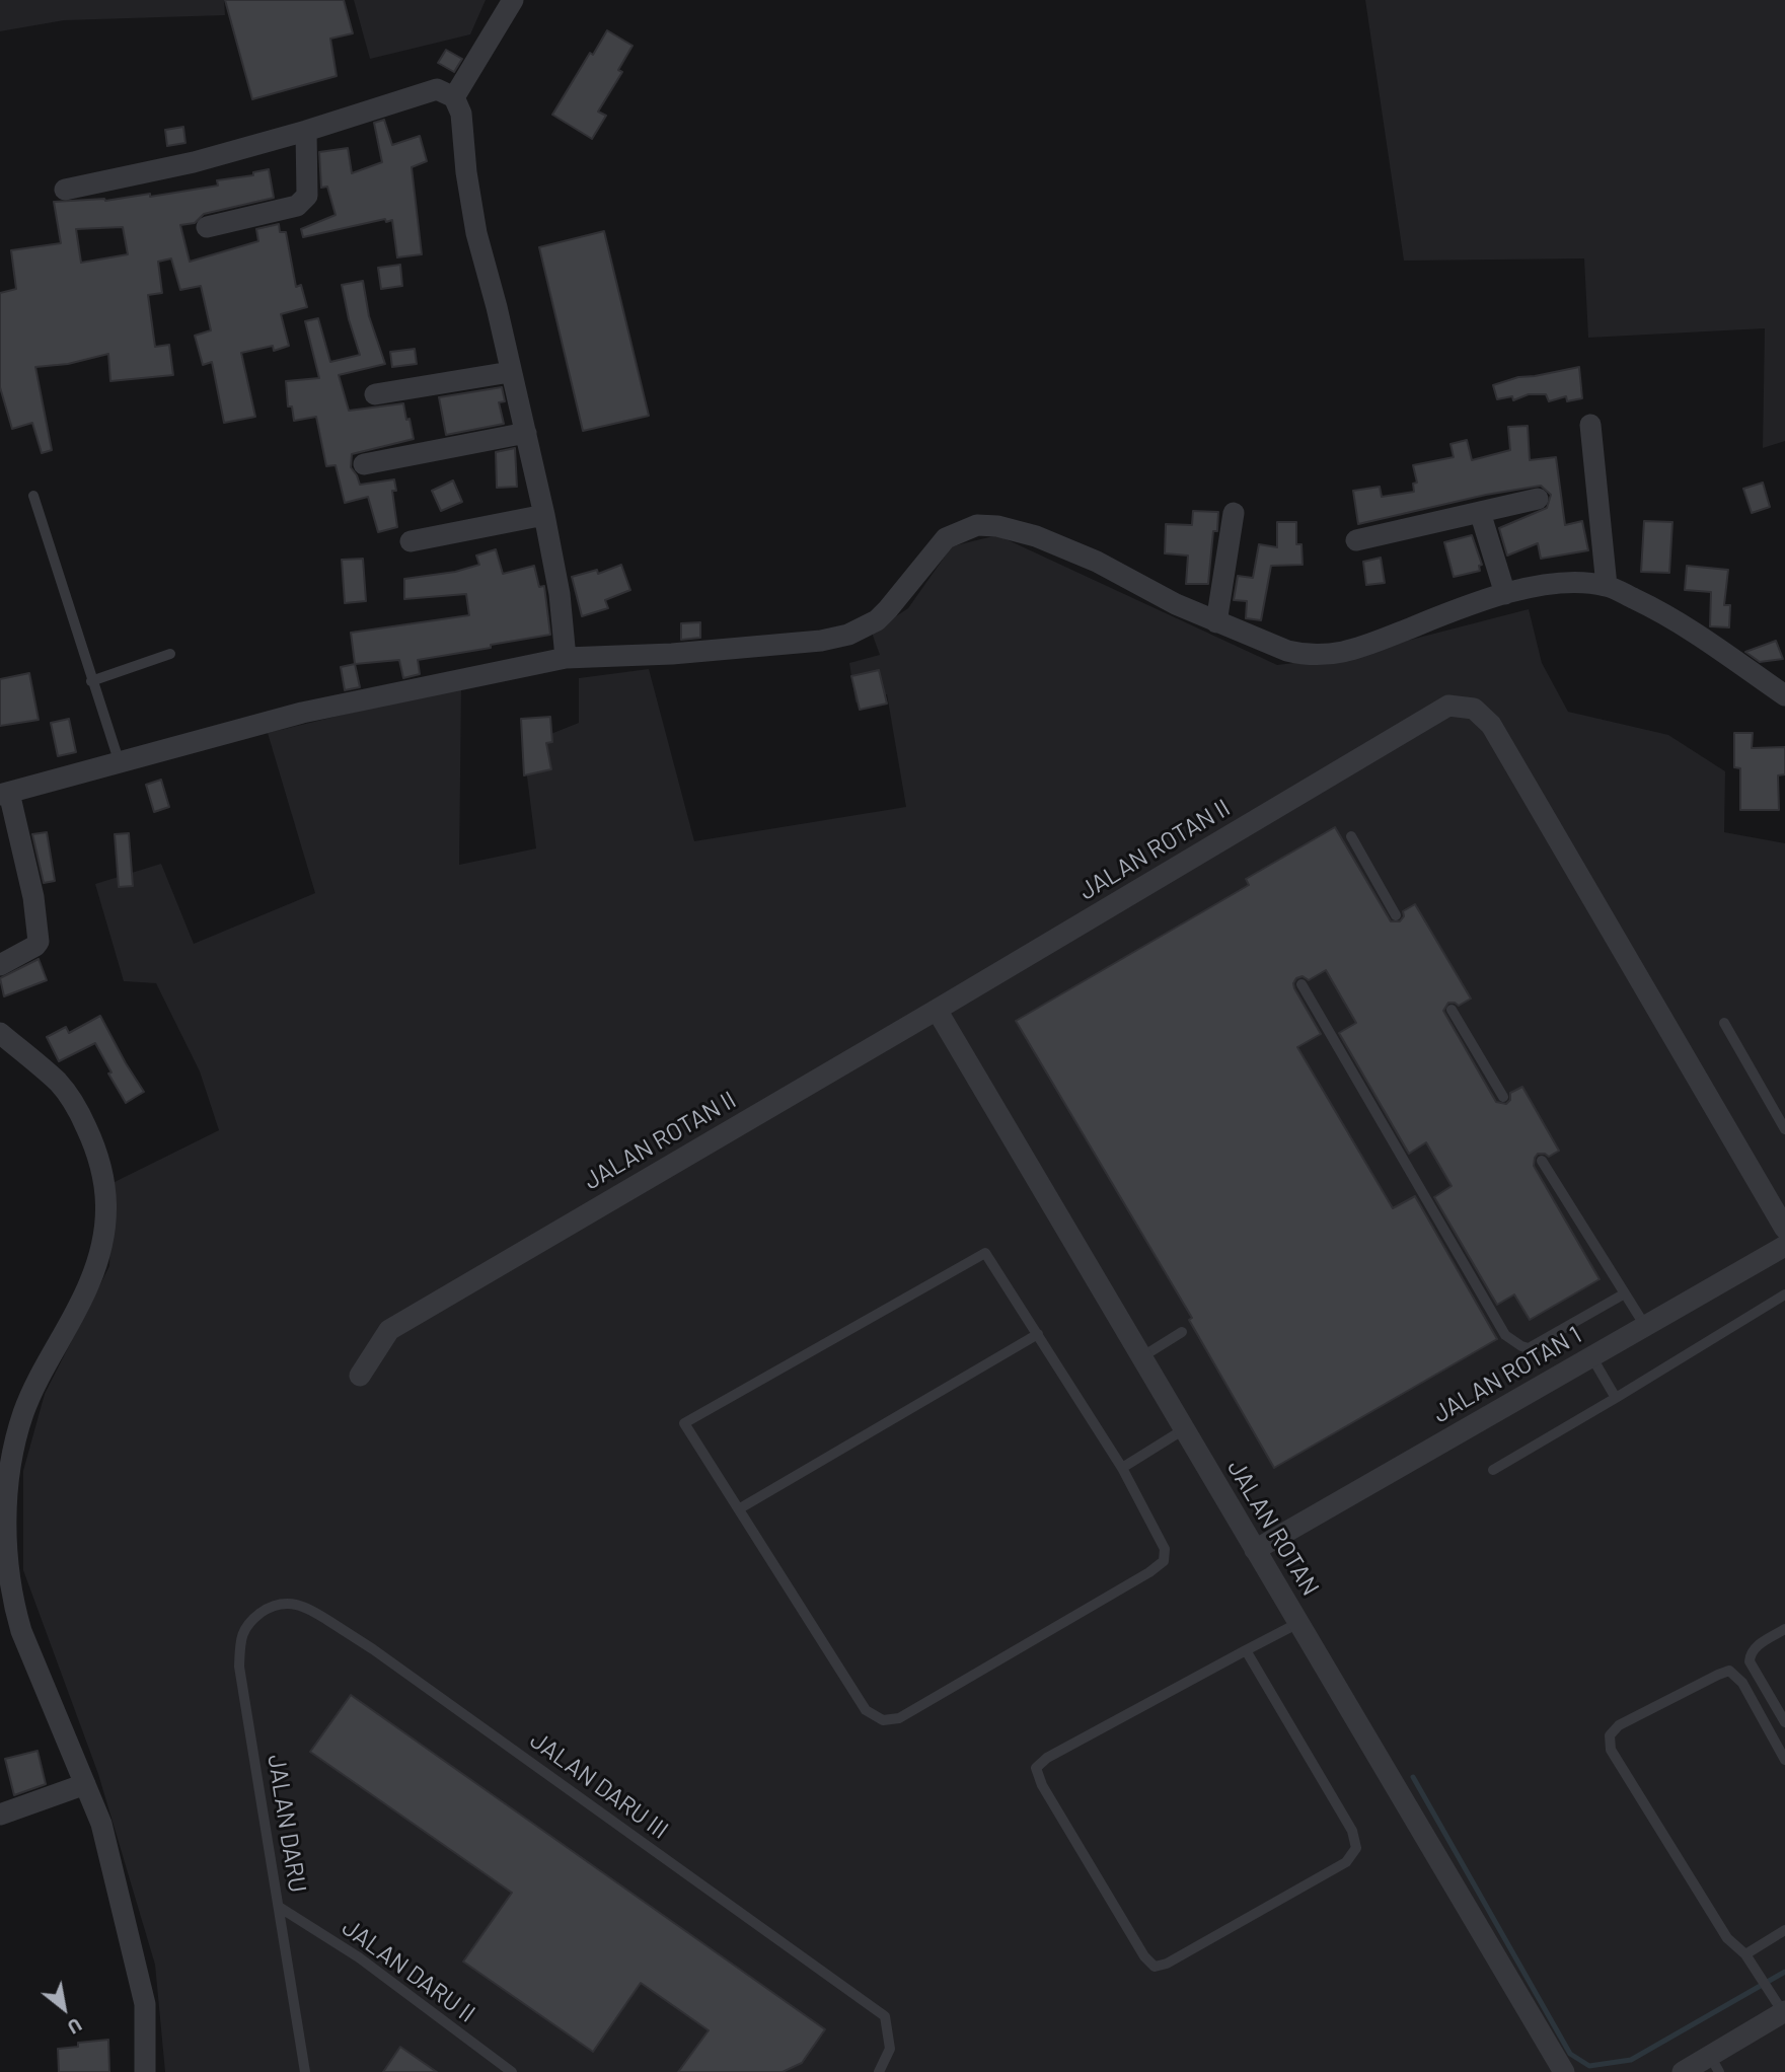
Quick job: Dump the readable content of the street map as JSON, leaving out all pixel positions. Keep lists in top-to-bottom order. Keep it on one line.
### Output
{"streets":{"street":["JALAN ROTAN II","JALAN ROTAN 1","JALAN ROTAN"],"lane":["JALAN DARU III","JALAN DARU","JALAN DARU II"]},"crossings":[["JALAN ROTAN II","JALAN ROTAN"],["JALAN ROTAN 1","JALAN ROTAN"],["JALAN DARU III","JALAN DARU"],["JALAN DARU","JALAN DARU II"]],"north":"bottom right"}
